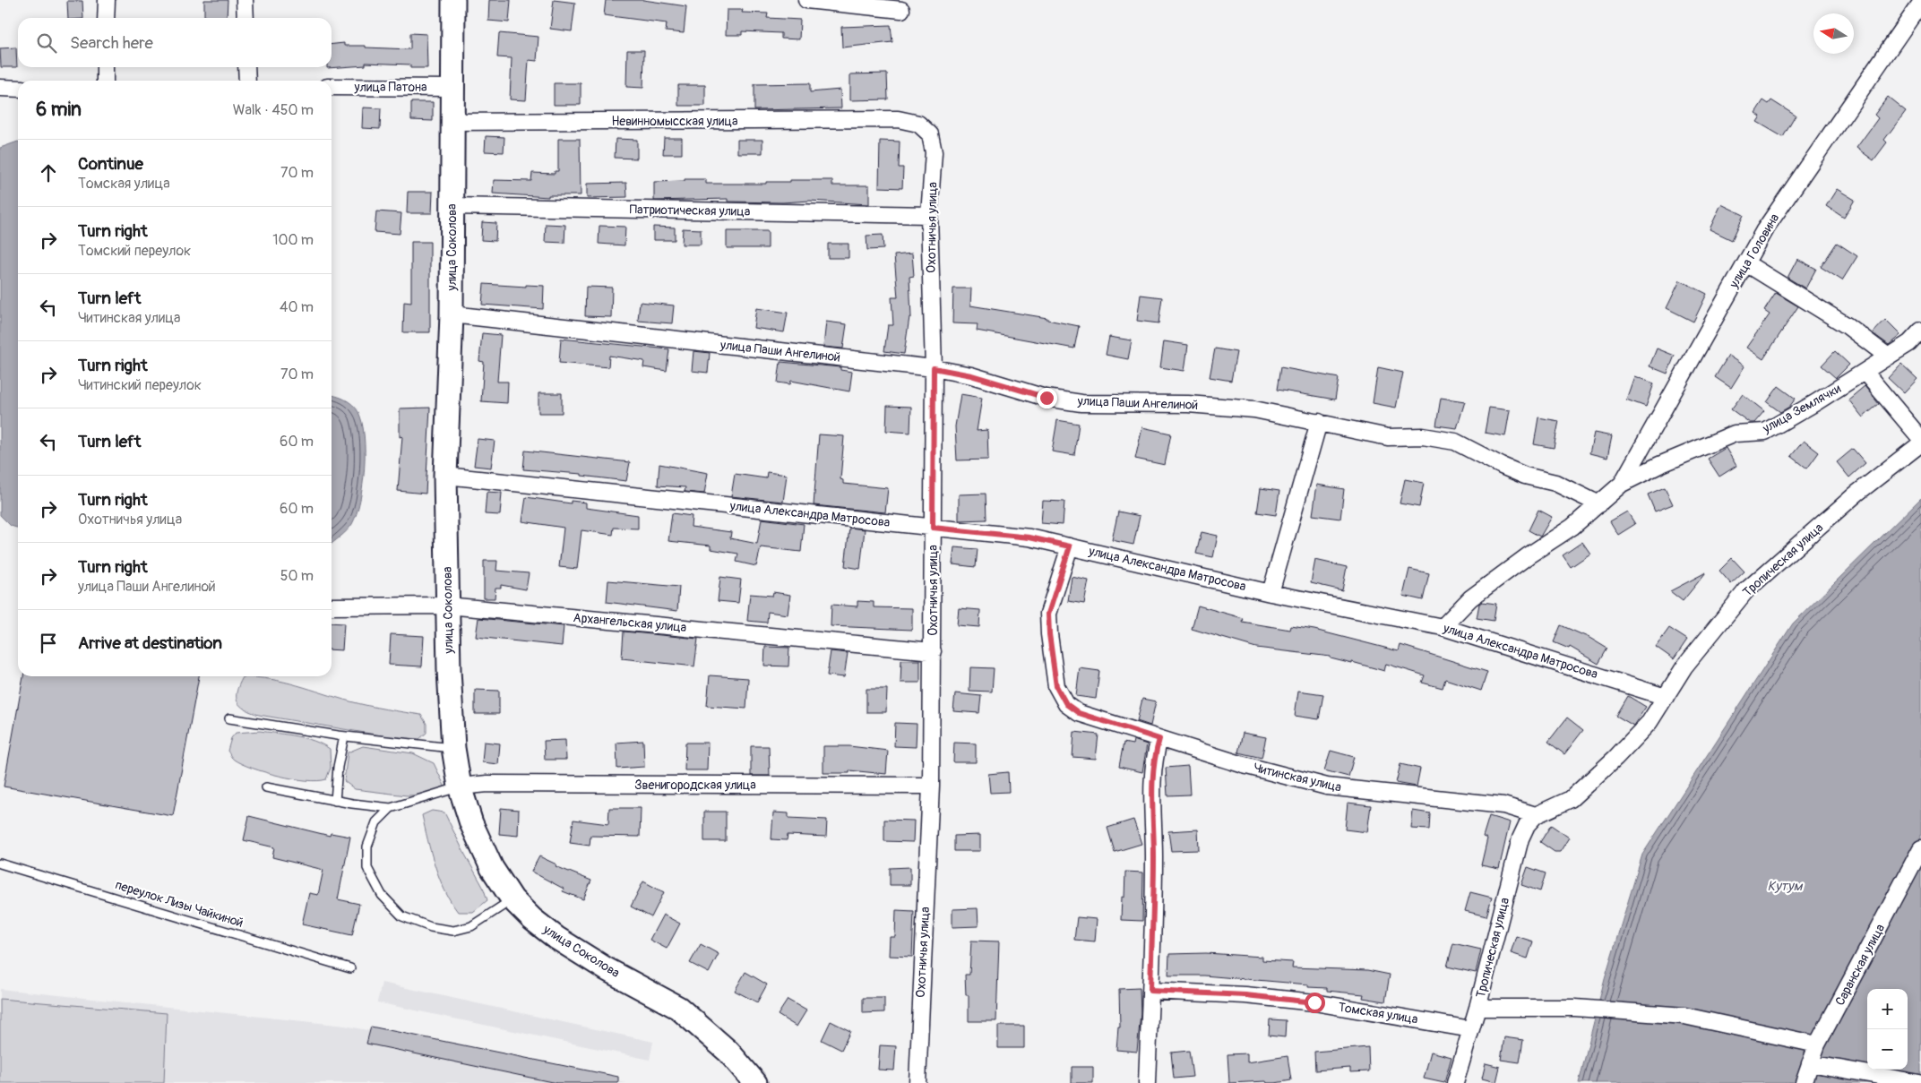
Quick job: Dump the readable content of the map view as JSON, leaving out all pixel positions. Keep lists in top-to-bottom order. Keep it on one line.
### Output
{"streets":{"main road":["улица Соколова"],"street":["улица Патона","Невинномысская улица","Патриотическая улица","Охотничья улица","улица Головина","улица Паши Ангелиной","улица Землячки","улица Александра Матросова","Тропическая улица","Архангельская улица","Читинская улица","Звенигородская улица","Саранская улица","Томская улица"],"lane":["переулок Лизы Чайкиной"]},"crossings":[["улица Патона","улица Соколова"],["Невинномысская улица","Охотничья улица"],["Невинномысская улица","улица Соколова"],["Патриотическая улица","Охотничья улица"],["Патриотическая улица","улица Соколова"],["Охотничья улица","улица Паши Ангелиной"],["Охотничья улица","улица Александра Матросова"],["Охотничья улица","Архангельская улица"],["Охотничья улица","Звенигородская улица"],["улица Соколова","улица Паши Ангелиной"],["улица Соколова","улица Александра Матросова"],["улица Соколова","Архангельская улица"],["улица Соколова","Звенигородская улица"],["улица Головина","улица Паши Ангелиной"],["улица Головина","улица Землячки"],["улица Головина","улица Александра Матросова"],["улица Александра Матросова","Тропическая улица"],["улица Александра Матросова","Читинская улица"],["Тропическая улица","Читинская улица"],["Тропическая улица","Томская улица"]],"water":["Кутум"],"north":"left","page":{"search":"Search here","heading":["6 min","Walk · 450 m"],"list":[["Continue","Томская улица","70 m"],["Turn right","Томский переулок","100 m"],["Turn left","Читинская улица","40 m"],["Turn right","Читинский переулок","70 m"],["Turn left","60 m"],["Turn right","Охотничья улица","60 m"],["Turn right","улица Паши Ангелиной","50 m"],"Arrive at destination"],"map_buttons":["+","−"]}}
